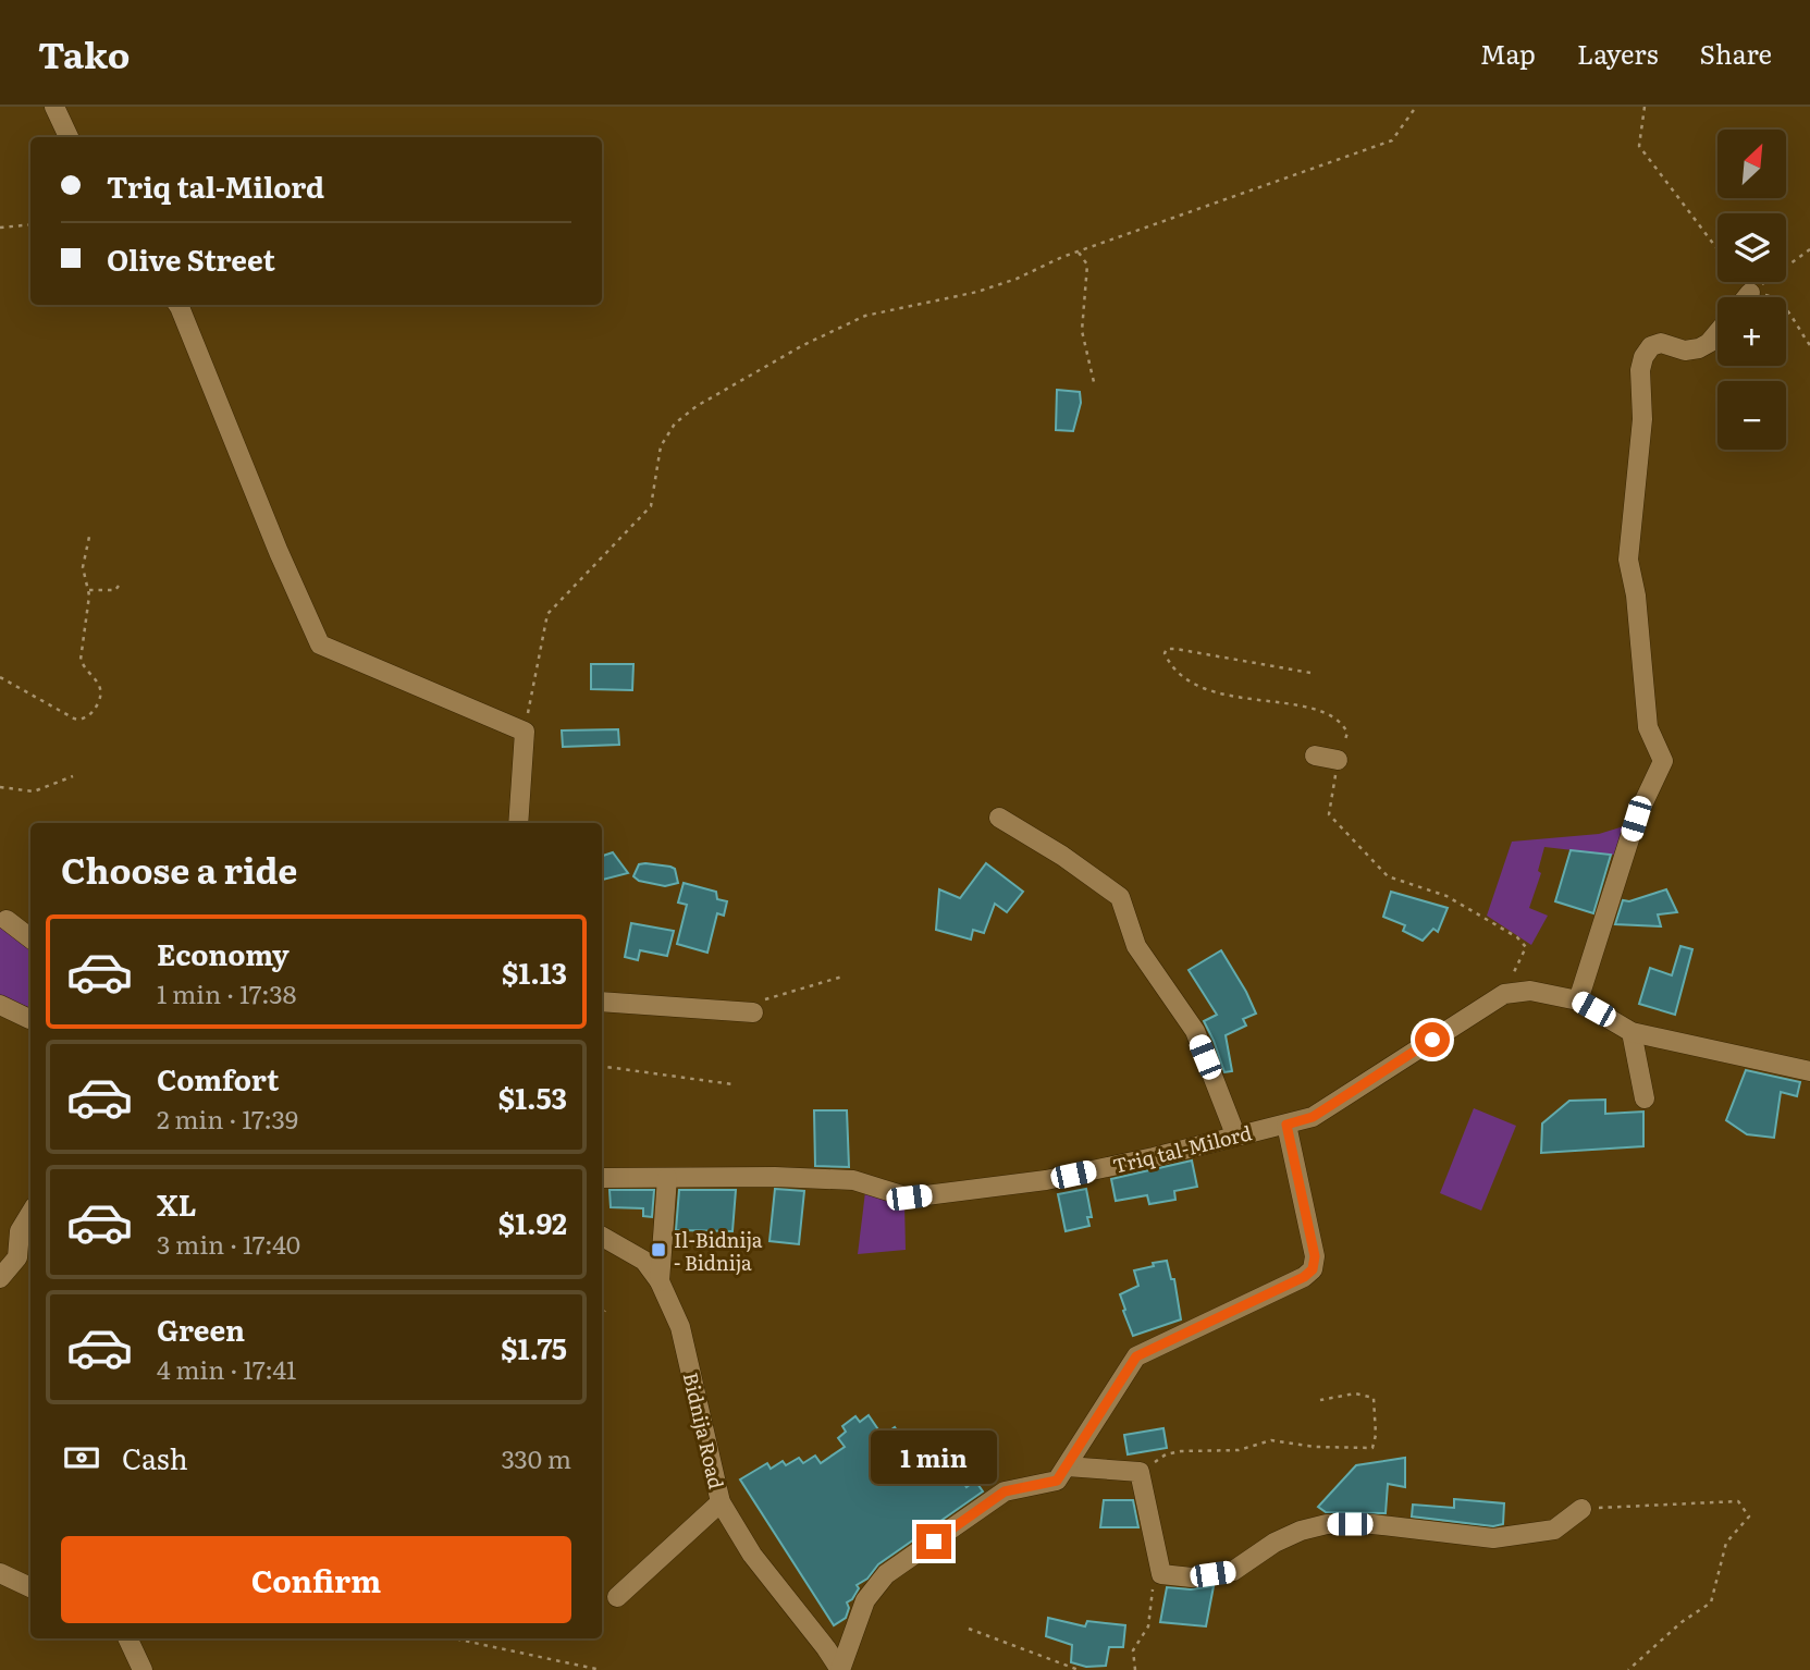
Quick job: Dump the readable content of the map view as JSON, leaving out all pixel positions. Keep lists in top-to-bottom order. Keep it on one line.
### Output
{"streets":{"street":["Triq tal-Milord","Bidnija Road"]},"places":{"transit":["Il-Bidnija - Bidnija"]},"north":"top right","page":{"header":"Tako","nav":["Map","Layers","Share"],"map_buttons":["+","−"],"banner":["Triq tal-Milord","Olive Street"],"heading":"Choose a ride","list":[{"name":"Economy","note":"1 min · 17:38","value":"$1.13"},{"name":"Comfort","note":"2 min · 17:39","value":"$1.53"},{"name":"XL","note":"3 min · 17:40","value":"$1.92"},{"name":"Green","note":"4 min · 17:41","value":"$1.75"}],"pay":["Cash","330 m"],"bubble":"1 min","buttons":"Confirm"}}
